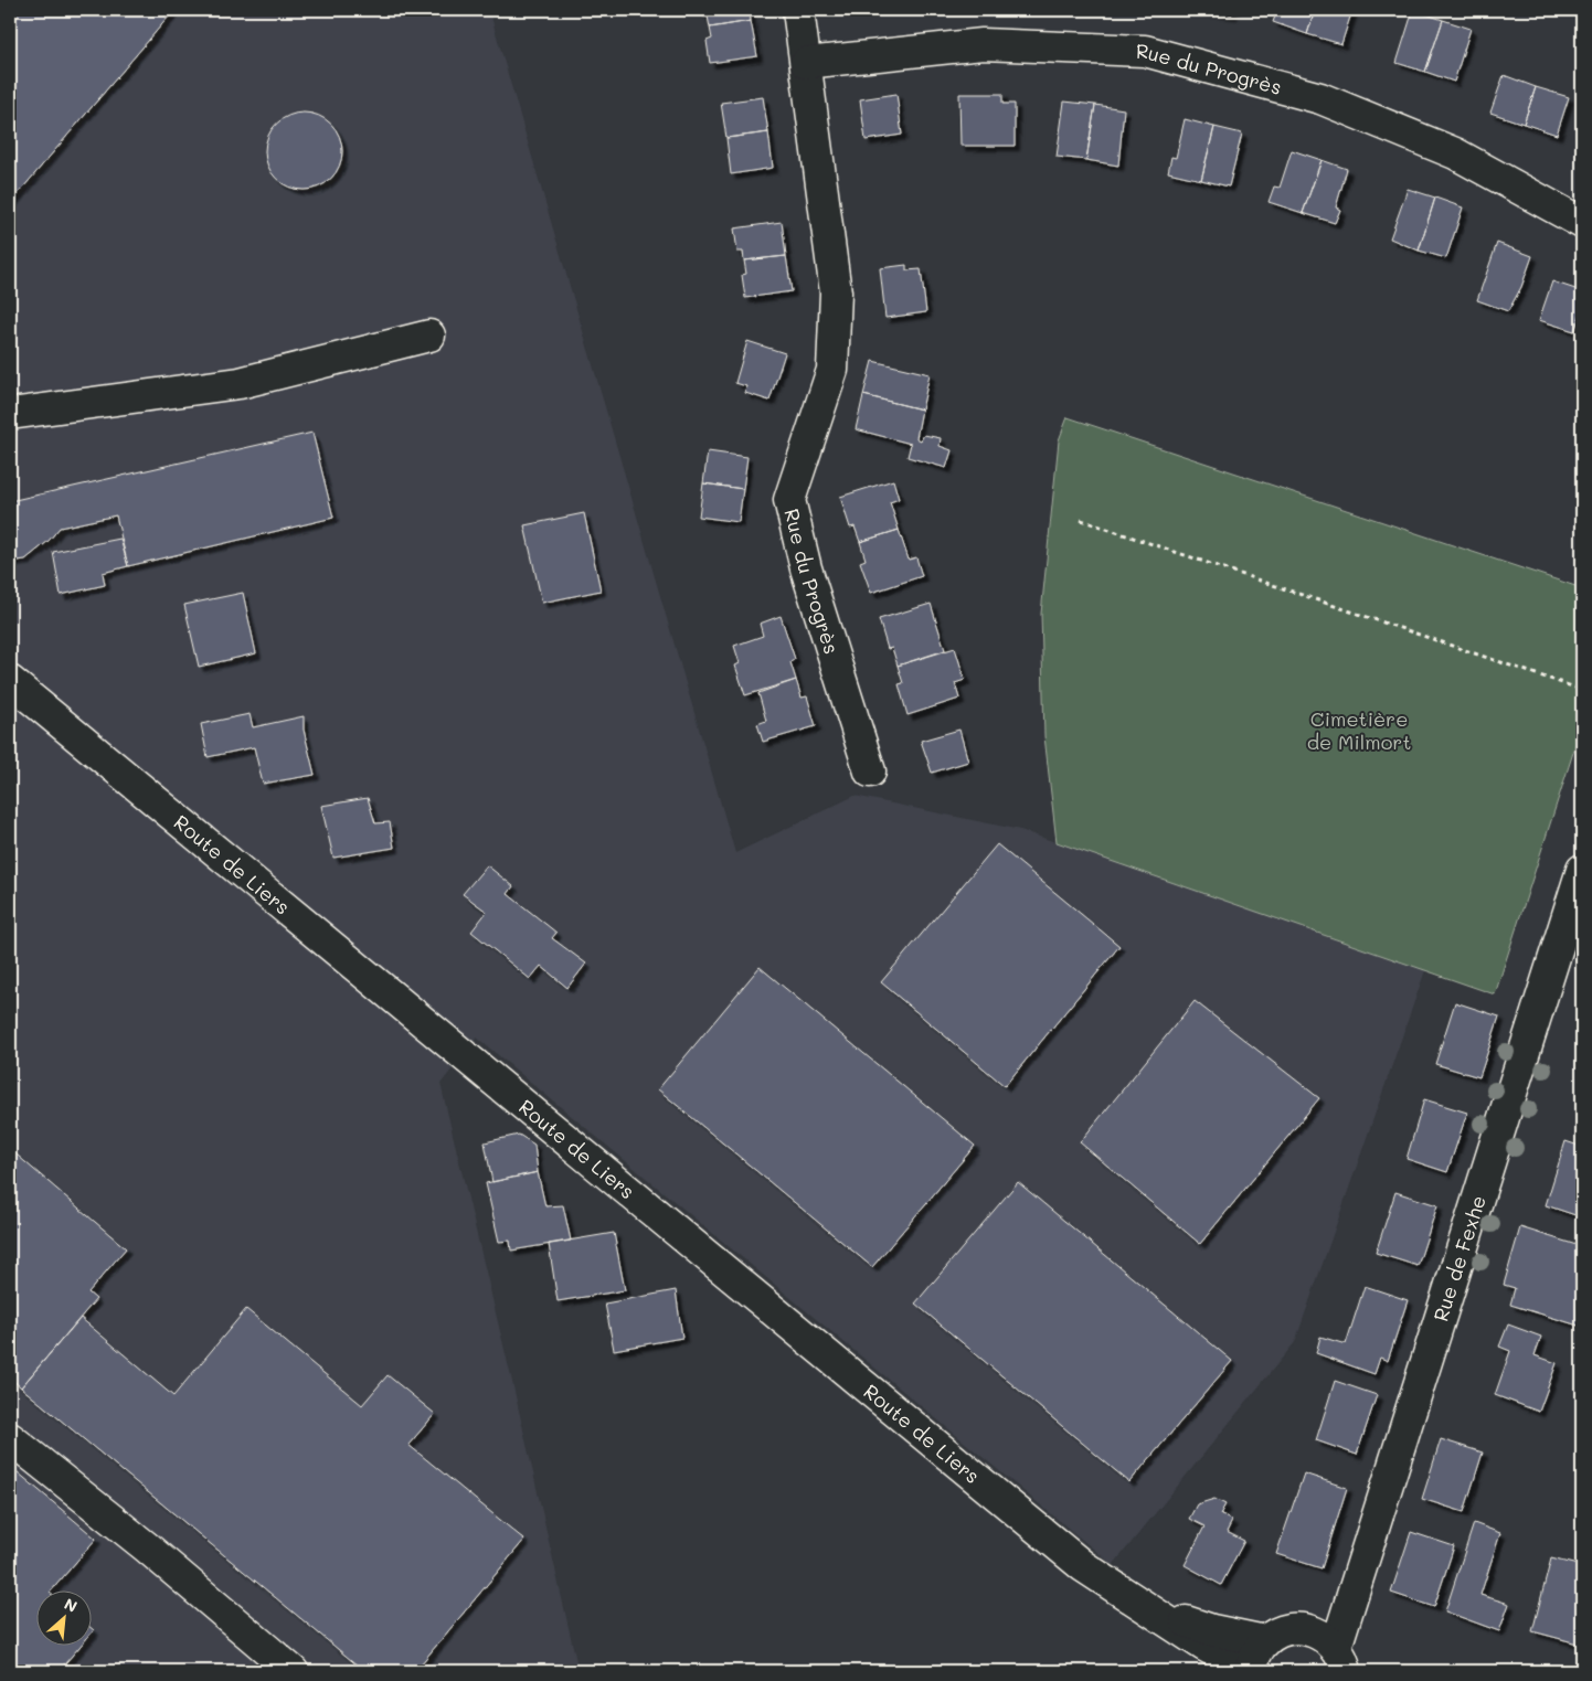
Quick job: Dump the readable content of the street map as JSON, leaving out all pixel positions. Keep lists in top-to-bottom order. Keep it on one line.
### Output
{"streets":{"street":["Rue du Progrès","Route de Liers","Rue de Fexhe"]},"parks":["Cimetière de Milmort"],"north":"top right"}
